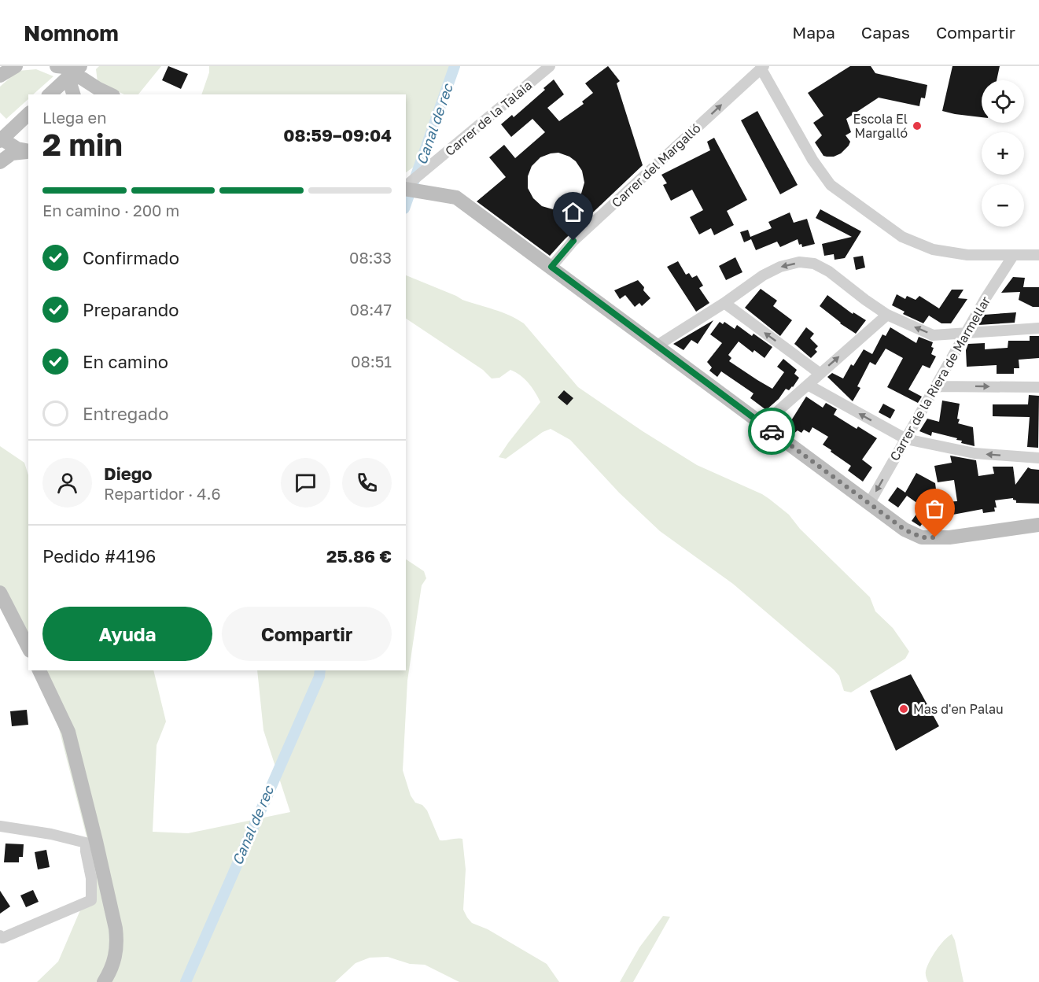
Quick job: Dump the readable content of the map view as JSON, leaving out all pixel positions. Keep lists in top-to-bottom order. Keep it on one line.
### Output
{"streets":{"street":["Carrer de la Talaia","Carrer del Margalló","Carrer de la Riera de Marmellar"]},"one_way":["Carrer del Margalló"],"water":["Canal de rec"],"places":["Escola El Margalló","Mas d'en Palau"],"page":{"header":"Nomnom","nav":["Mapa","Capas","Compartir"],"map_buttons":["+","−"],"heading":["2 min","Llega en","08:59–09:04"],"panel":["Diego","Repartidor · 4.6","Pedido #4196","25.86 €"],"bar":"En camino · 200 m","list":[["Confirmado","08:33"],["Preparando","08:47"],["En camino","08:51"],"Entregado"],"buttons":["Ayuda","Compartir"]}}
